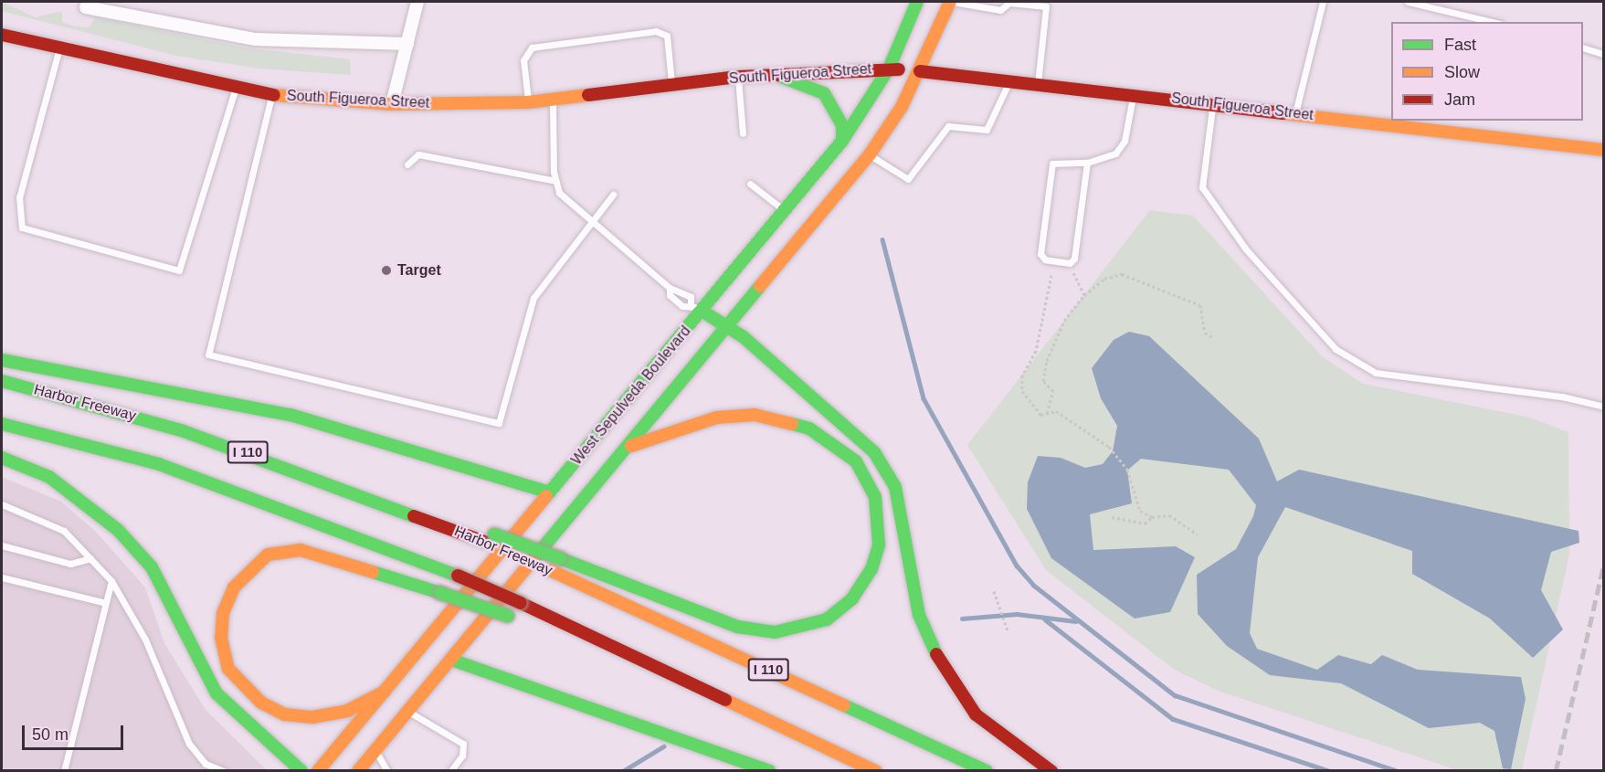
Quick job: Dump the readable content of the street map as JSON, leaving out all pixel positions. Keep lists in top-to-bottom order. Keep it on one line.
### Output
{"streets":{"main road":["South Figueroa Street","West Sepulveda Boulevard","Harbor Freeway","I 110"]},"crossings":[["South Figueroa Street","West Sepulveda Boulevard"]],"places":["Target"],"legend":["Fast","Slow","Jam"],"scale_bar":"50 m"}
